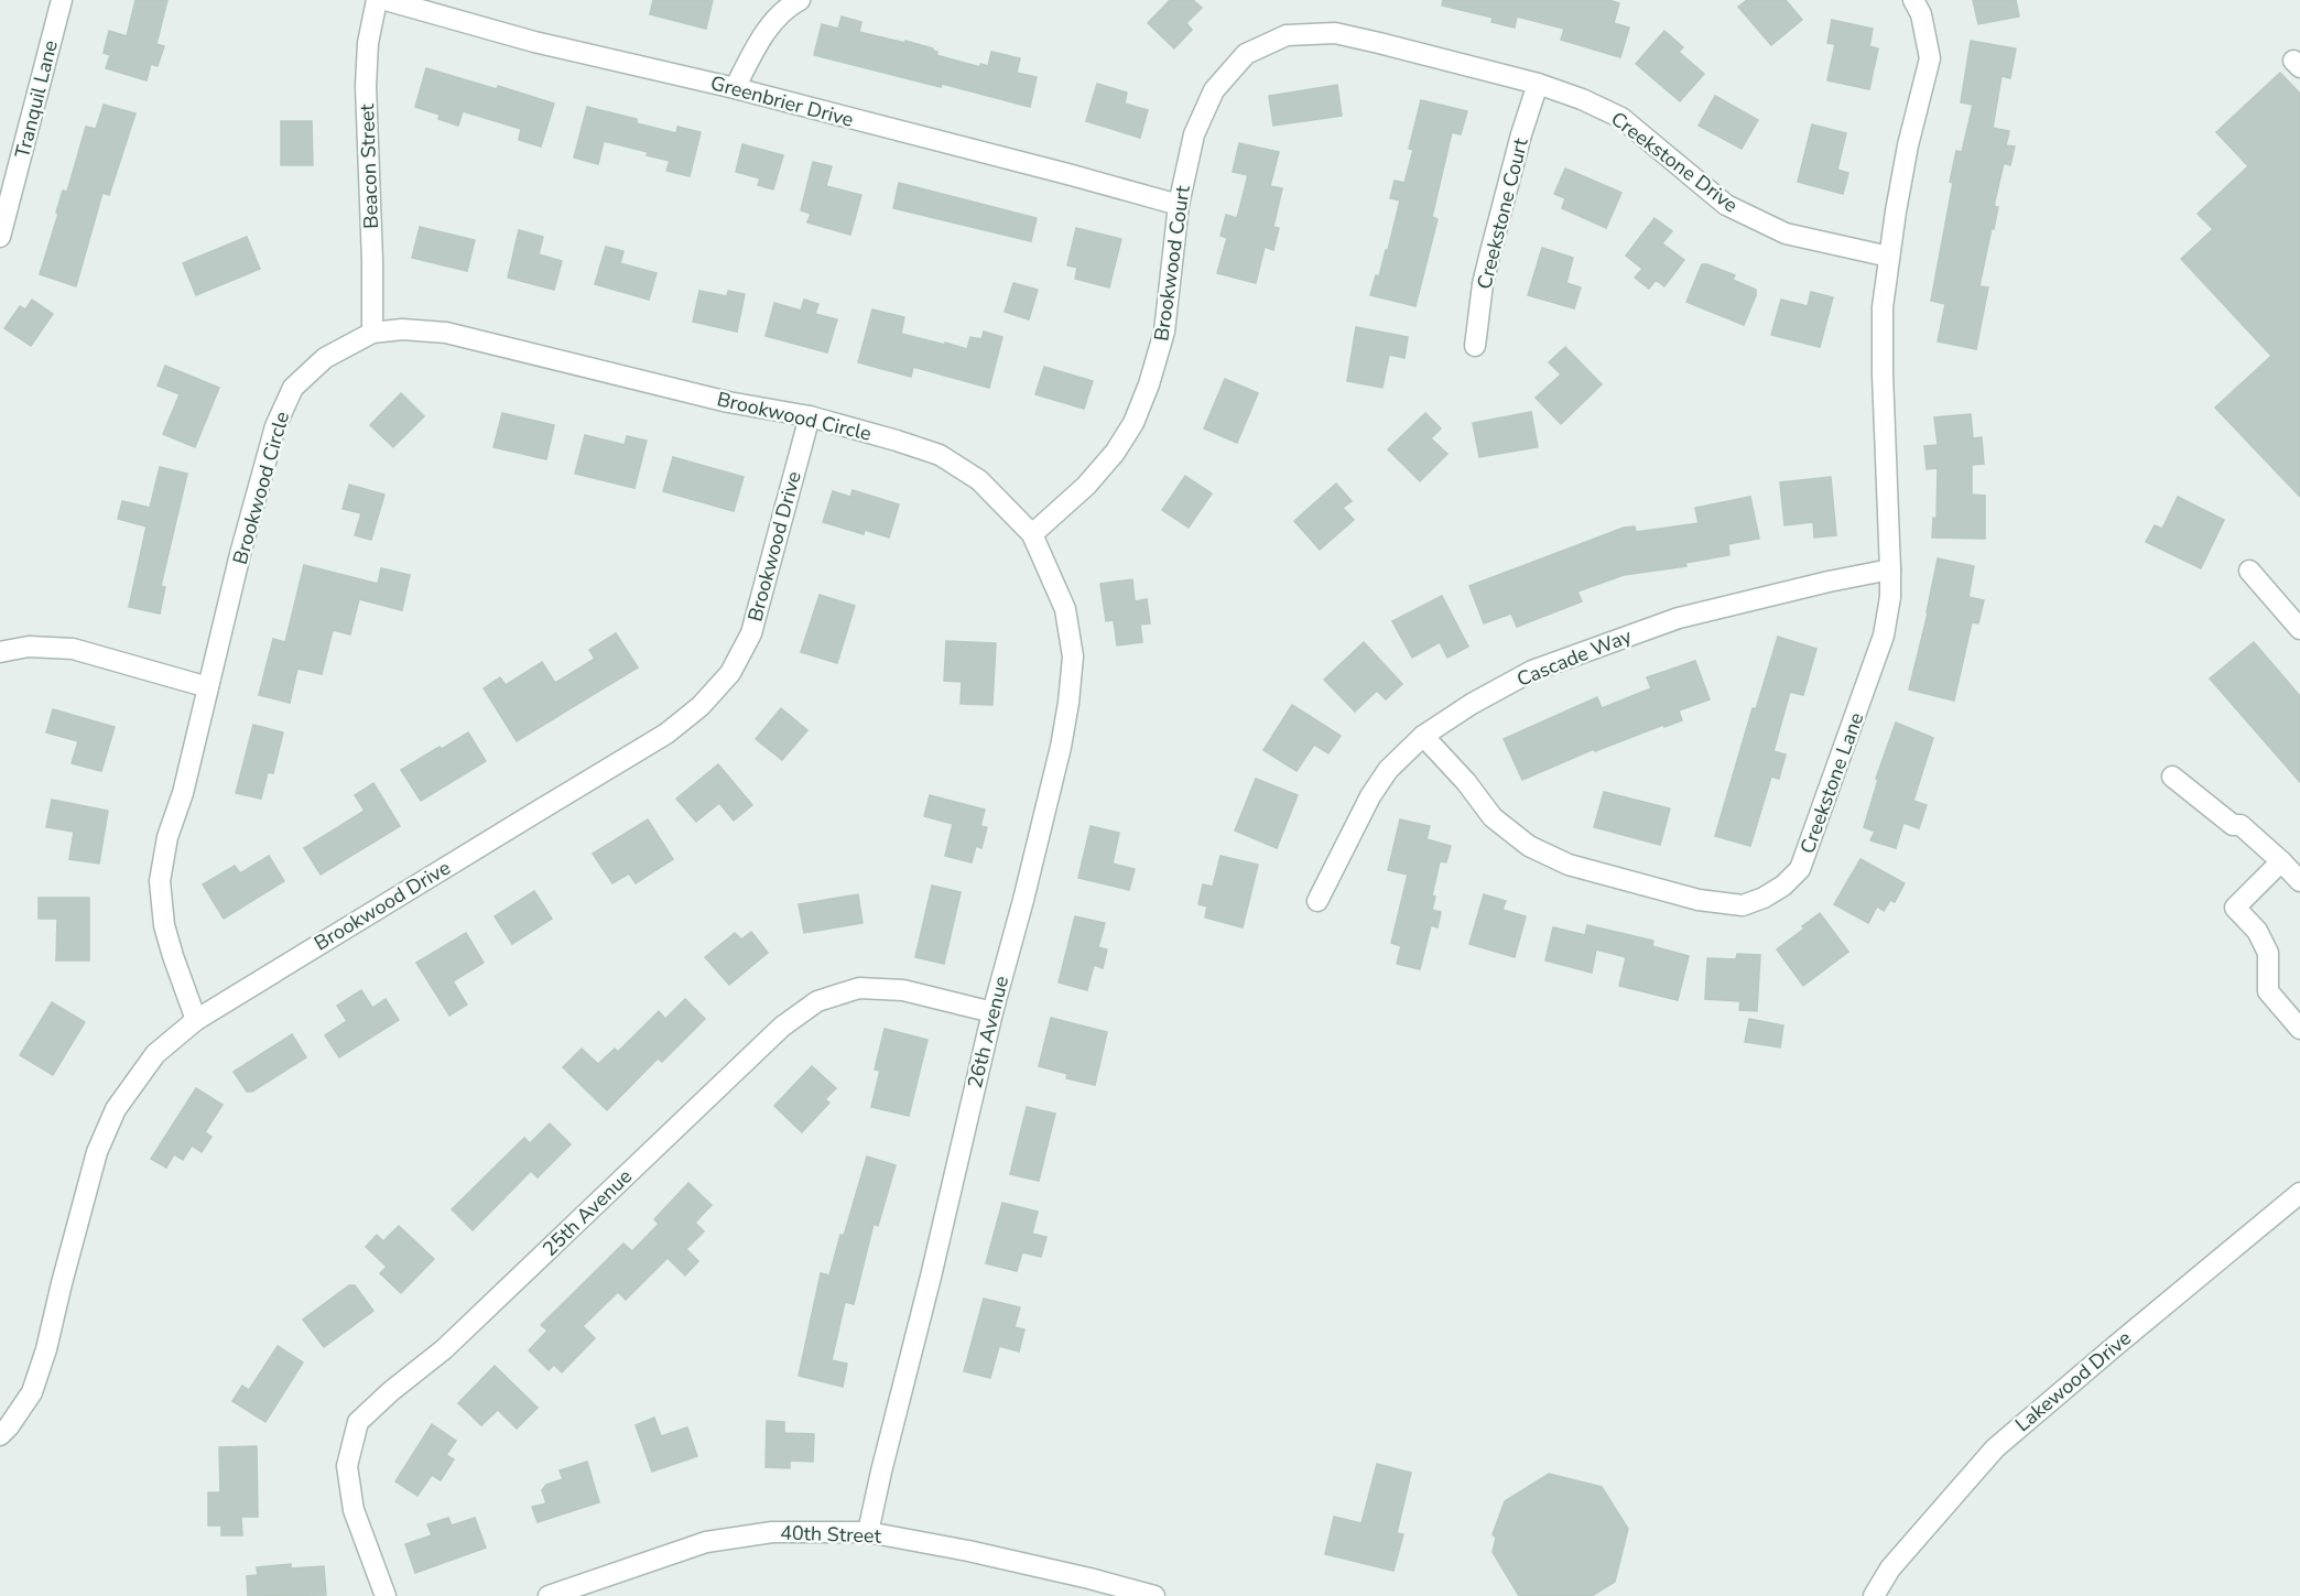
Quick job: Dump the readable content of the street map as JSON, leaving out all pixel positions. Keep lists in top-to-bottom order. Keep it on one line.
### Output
{"streets":{"street":["Tranquil Lane","Greenbrier Drive","Creekstone Drive","Beacon Street","Creekstone Court","Brookwood Court","Brookwood Circle","Brookwood Drive","Cascade Way","Creekstone Lane","26th Avenue","25th Avenue","Lakewood Drive","40th Street"]},"crossings":[["Greenbrier Drive","Brookwood Court"],["Creekstone Drive","Creekstone Court"],["Creekstone Drive","Brookwood Court"],["Creekstone Drive","Creekstone Lane"],["Beacon Street","Brookwood Circle"],["Brookwood Court","Brookwood Circle"],["Brookwood Court","26th Avenue"],["Brookwood Circle","Brookwood Drive"],["Brookwood Circle","26th Avenue"],["Cascade Way","Creekstone Lane"],["26th Avenue","25th Avenue"],["26th Avenue","40th Street"]]}
